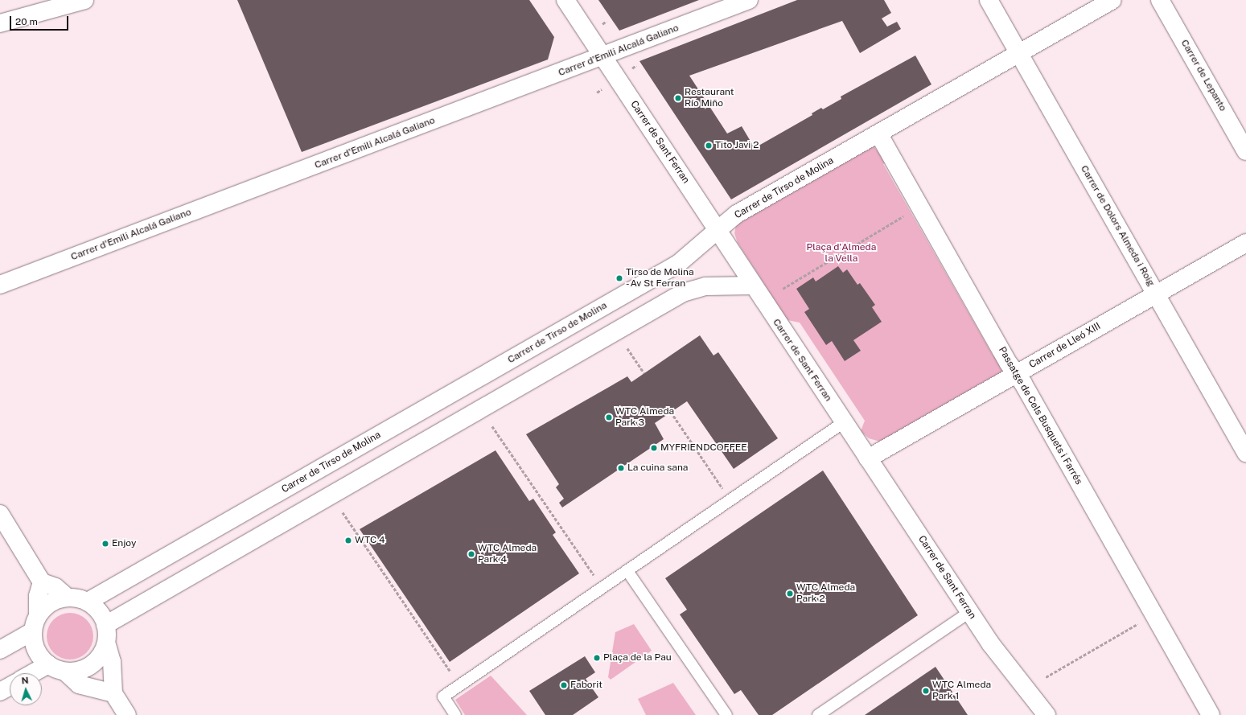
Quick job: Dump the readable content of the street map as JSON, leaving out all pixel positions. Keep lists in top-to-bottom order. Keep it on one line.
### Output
{"streets":{"street":["Carrer d'Emili Alcalá Galiano","Carrer de Lepanto","Carrer de Sant Ferran","Carrer de Tirso de Molina","Carrer de Dolors Almeda i Roig","Carrer de Lleó XIII","Passatge de Cels Busquets i Farrés"]},"crossings":[["Carrer d'Emili Alcalá Galiano","Carrer de Sant Ferran"],["Carrer de Sant Ferran","Carrer de Tirso de Molina"],["Carrer de Sant Ferran","Carrer de Lleó XIII"],["Carrer de Tirso de Molina","Carrer de Dolors Almeda i Roig"],["Carrer de Tirso de Molina","Passatge de Cels Busquets i Farrés"],["Carrer de Dolors Almeda i Roig","Carrer de Lleó XIII"],["Carrer de Lleó XIII","Passatge de Cels Busquets i Farrés"]],"parks":["Plaça d'Almeda la Vella"],"places":["Restaurant Río Miño","Tito Javi 2","Tirso de Molina - Av St Ferran","WTC Almeda Park 3","MYFRIENDCOFFEE","La cuina sana","WTC 4","Enjoy","WTC Almeda Park 4","WTC Almeda Park 2","Plaça de la Pau","Faborit","WTC Almeda Park 1"],"scale_bar":"20 m","north":"top"}
